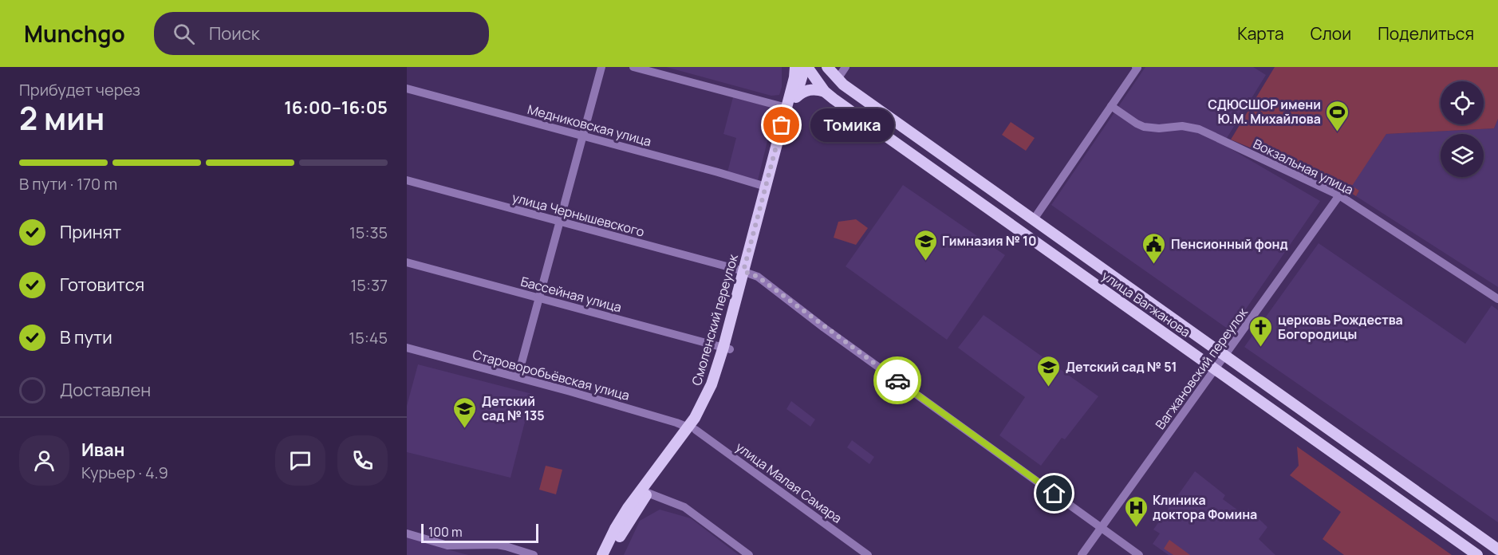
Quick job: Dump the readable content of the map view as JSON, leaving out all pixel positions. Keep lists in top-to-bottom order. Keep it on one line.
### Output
{"streets":{"main road":["улица Вагжанова","Смоленский переулок"],"street":["Медниковская улица","Вокзальная улица","улица Чернышевского","Бассейная улица","Вагжановский переулок","Староворобьёвская улица","улица Малая Самара"]},"crossings":[["Медниковская улица","Смоленский переулок"],["Вокзальная улица","Вагжановский переулок"],["улица Чернышевского","Смоленский переулок"],["улица Чернышевского","Вагжановский переулок"],["Бассейная улица","Смоленский переулок"],["улица Вагжанова","Смоленский переулок"],["улица Вагжанова","Вагжановский переулок"],["Смоленский переулок","Староворобьёвская улица"],["Смоленский переулок","улица Малая Самара"],["Староворобьёвская улица","улица Малая Самара"]],"places":{"other":["Томика"],"sports":["СДЮСШОР имени Ю.М. Михайлова"],"school or university":["Гимназия № 10","Детский сад № 51","Детский сад № 135"],"public building":["Пенсионный фонд"],"church":["церковь Рождества Богородицы"],"hospital":["Клиника доктора Фомина"]},"scale_bar":"100 m","page":{"header":"Munchgo","search":"Поиск","nav":["Карта","Слои","Поделиться"],"heading":["2 мин","Прибудет через","16:00–16:05"],"panel":["Иван","Курьер · 4.9"],"bubble":"Томика","bar":"В пути · 170 m","list":[["Принят","15:35"],["Готовится","15:37"],["В пути","15:45"],"Доставлен"],"scale":"100 m"}}
